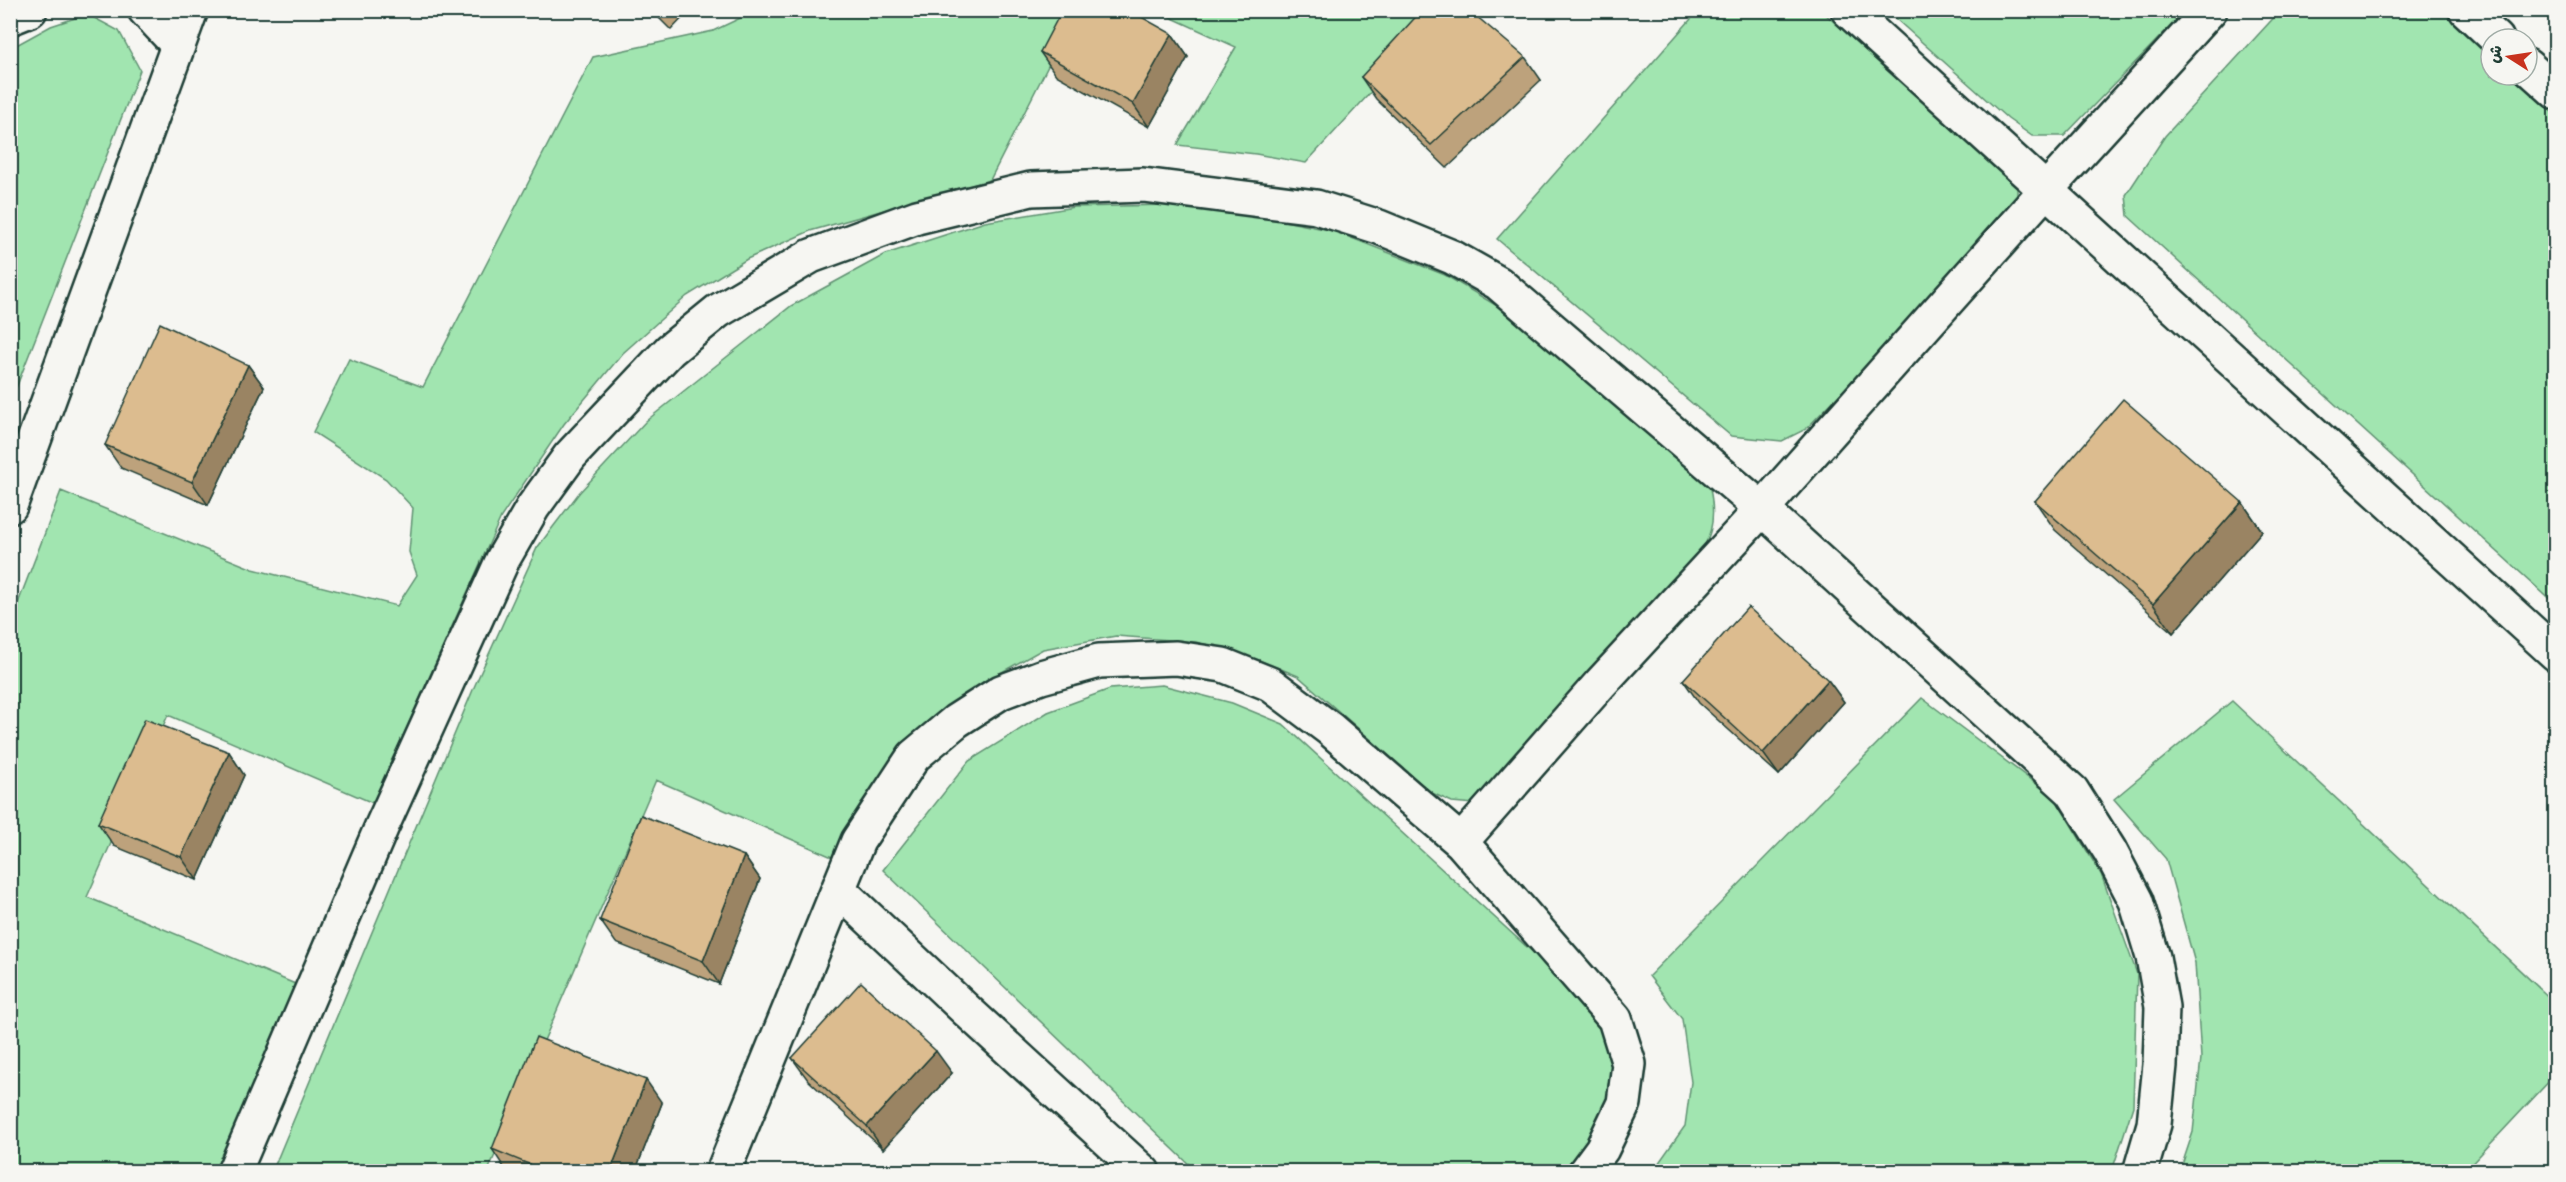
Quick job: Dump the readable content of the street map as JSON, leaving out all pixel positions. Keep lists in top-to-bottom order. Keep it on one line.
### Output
{"north":"left"}
